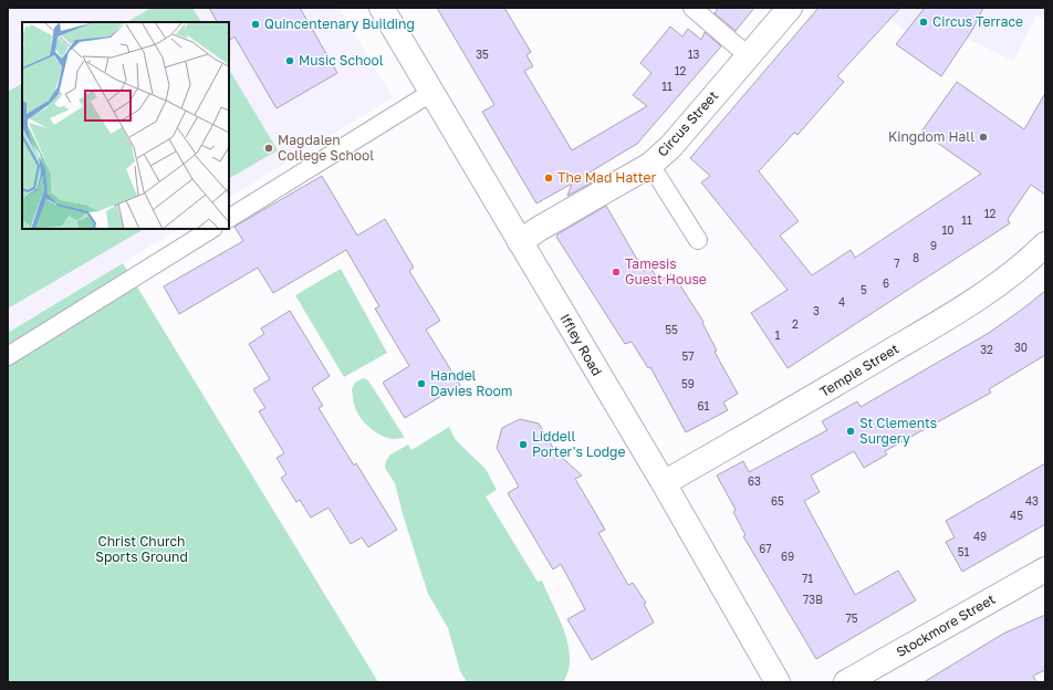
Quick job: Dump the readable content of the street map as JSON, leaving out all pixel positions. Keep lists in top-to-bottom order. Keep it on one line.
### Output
{"streets":{"street":["Circus Street","Iffley Road","Temple Street","Stockmore Street"]},"crossings":[["Circus Street","Iffley Road"],["Iffley Road","Temple Street"]],"parks":["Christ Church Sports Ground"],"places":["Circus Terrace","Quincentenary Building","Music School","Kingdom Hall","Magdalen College School","The Mad Hatter","Tamesis Guest House","Handel Davies Room","St Clements Surgery","Liddell Porter's Lodge"],"house_numbers":["35","13","12","11","12","11","10","9","8","7","6","5","4","3","2","55","1","30","32","57","59","61","63","65","43","45","49","67","51","69","71","73B","75"]}
